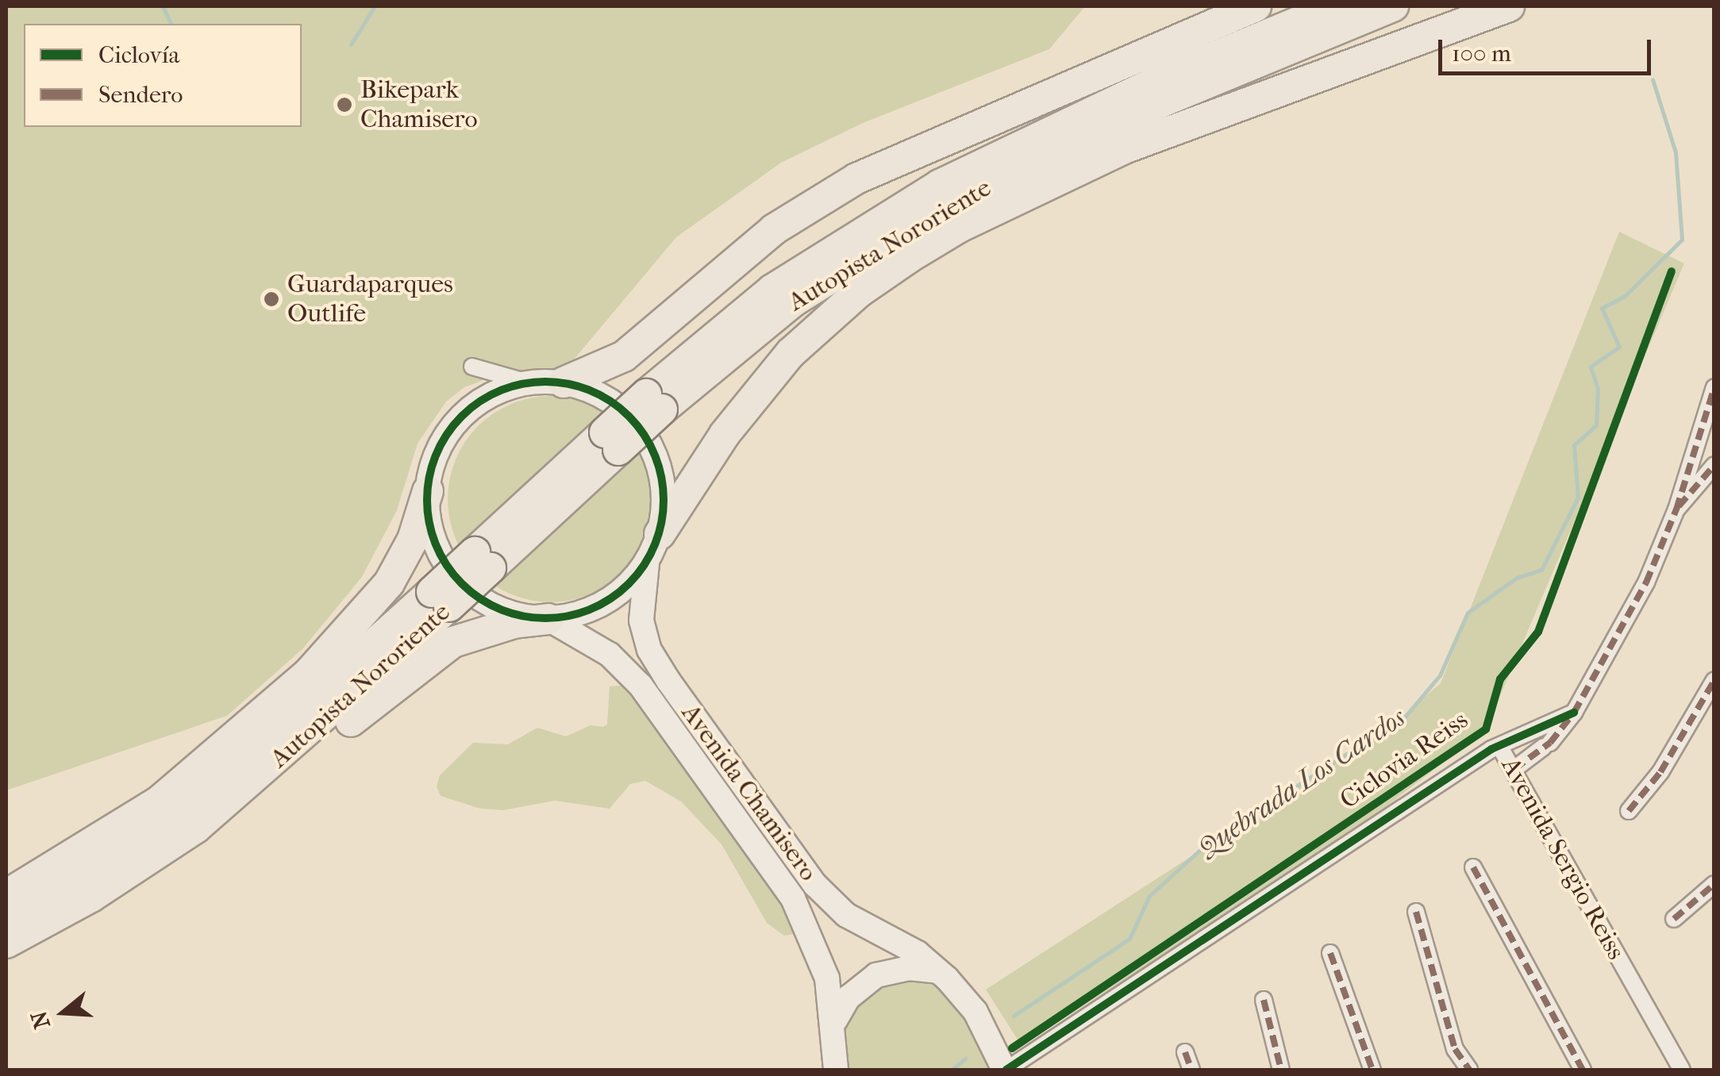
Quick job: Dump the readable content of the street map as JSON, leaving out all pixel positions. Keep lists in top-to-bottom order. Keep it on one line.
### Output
{"streets":{"highway":["Autopista Nororiente"],"street":["Avenida Chamisero","Avenida Sergio Reiss"],"cycle path":["Ciclovia Reiss"]},"crossings":[["Avenida Chamisero","Avenida Sergio Reiss"]],"water":["Quebrada Los Cardos"],"places":["Bikepark Chamisero","Guardaparques Outlife"],"legend":["Ciclovía","Sendero"],"scale_bar":"100 m","north":"left"}
